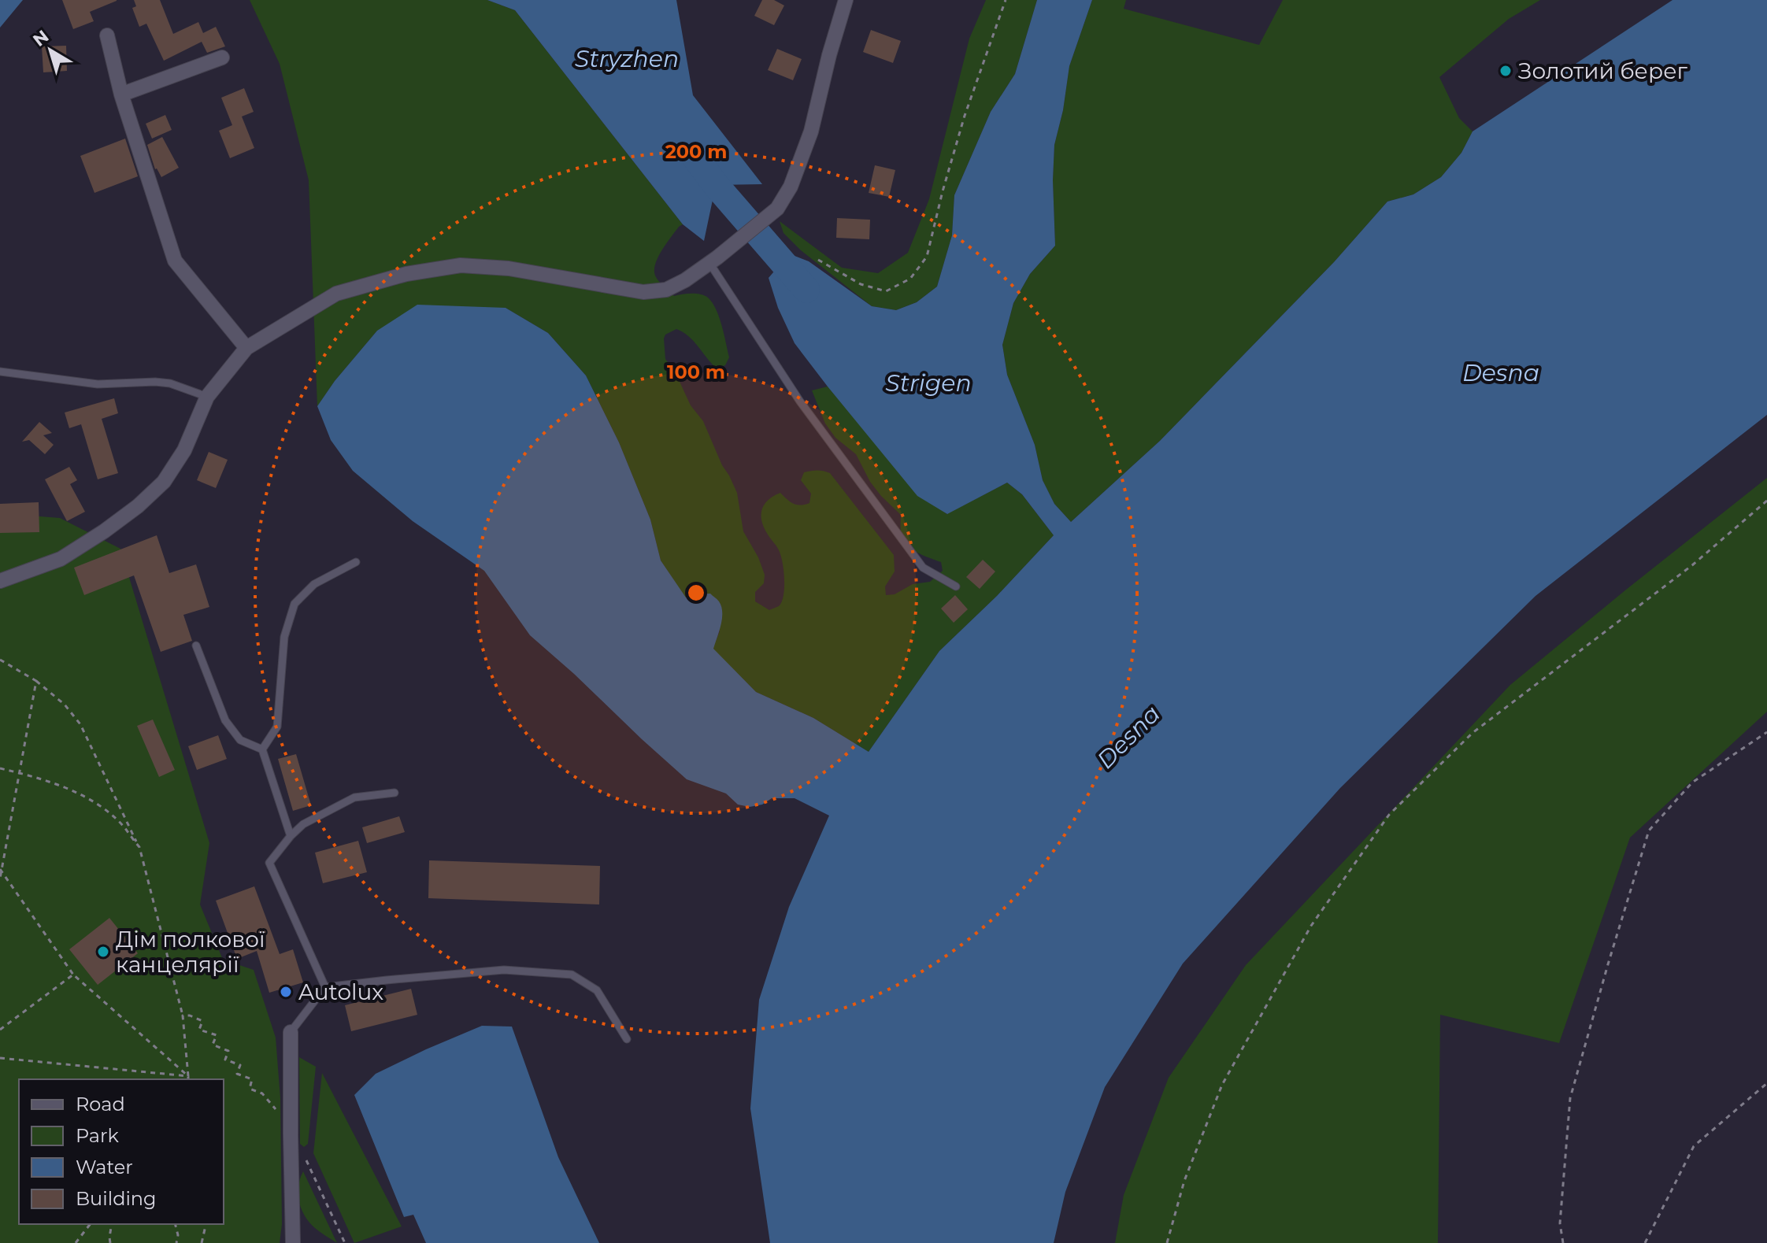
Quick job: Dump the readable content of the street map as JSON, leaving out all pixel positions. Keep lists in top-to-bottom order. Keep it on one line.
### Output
{"water":["Stryzhen","Desna","Strigen"],"places":["Золотий берег","Дім полкової канцелярії","Autolux"],"legend":["Road","Park","Water","Building"],"north":"top left","rings":["200 m","100 m"]}
